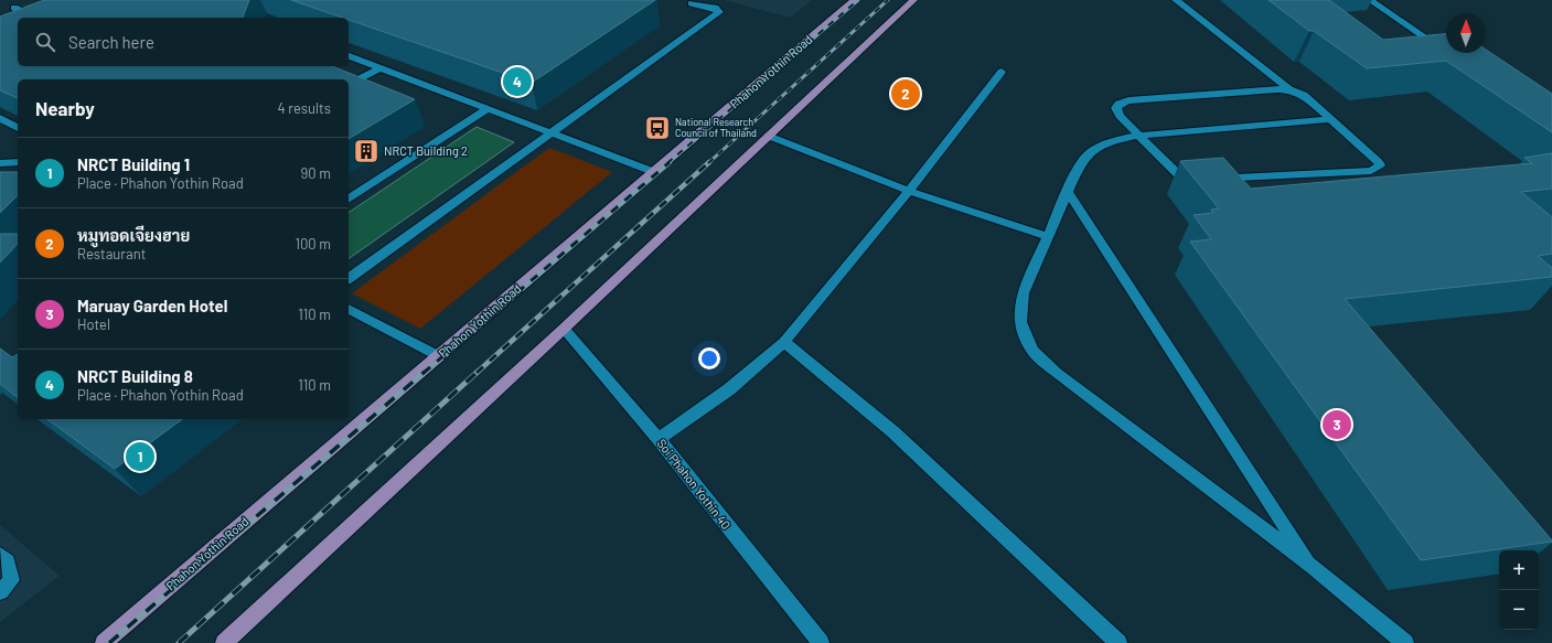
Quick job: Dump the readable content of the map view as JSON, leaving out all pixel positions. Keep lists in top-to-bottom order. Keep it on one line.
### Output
{"streets":{"main road":["Phahon Yothin Road"],"street":["Soi Phahon Yothin 40"]},"places":{"bus stop":["National Research Council of Thailand"],"building":["NRCT Building 2"]},"north":"top","page":{"search":"Search here","pins":["4","2","3","1"],"heading":["Nearby","4 results"],"list":[{"mark":"1","name":"NRCT Building 1","note":"Place · Phahon Yothin Road","value":"90 m"},{"mark":"2","name":"หมูทอดเจียงฮาย","note":"Restaurant","value":"100 m"},{"mark":"3","name":"Maruay Garden Hotel","note":"Hotel","value":"110 m"},{"mark":"4","name":"NRCT Building 8","note":"Place · Phahon Yothin Road","value":"110 m"}],"map_buttons":["+","−"]}}
